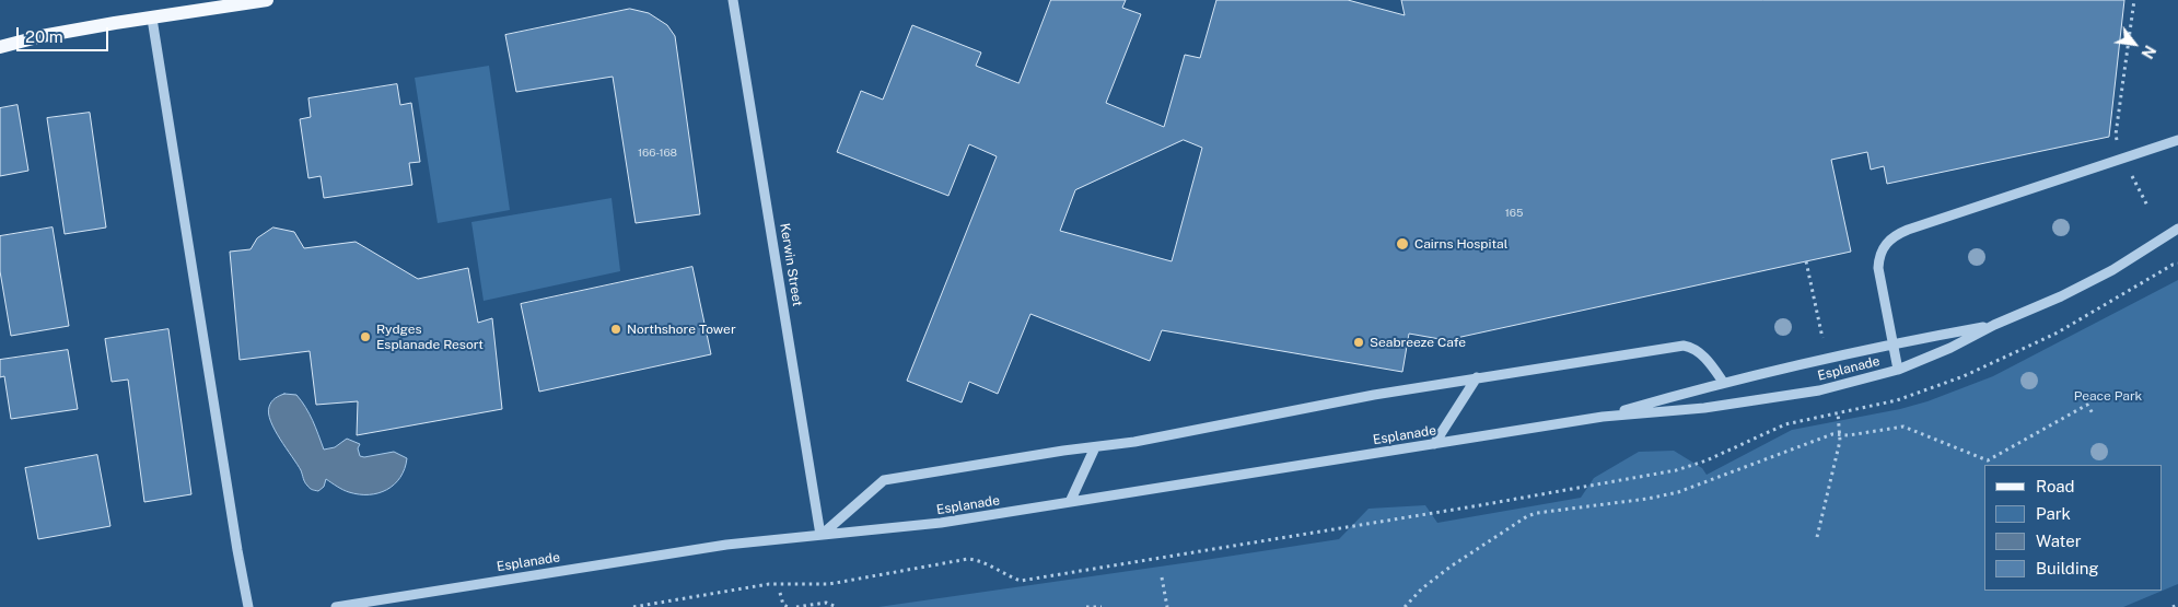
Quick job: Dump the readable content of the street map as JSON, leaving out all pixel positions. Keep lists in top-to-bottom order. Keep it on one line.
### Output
{"streets":{"street":["Kerwin Street","Esplanade"]},"crossings":[["Kerwin Street","Esplanade"]],"parks":["Peace Park"],"places":["Cairns Hospital","Northshore Tower","Rydges Esplanade Resort","Seabreeze Cafe"],"house_numbers":["166-168","165"],"legend":["Road","Park","Water","Building"],"scale_bar":"20 m","north":"bottom right"}
